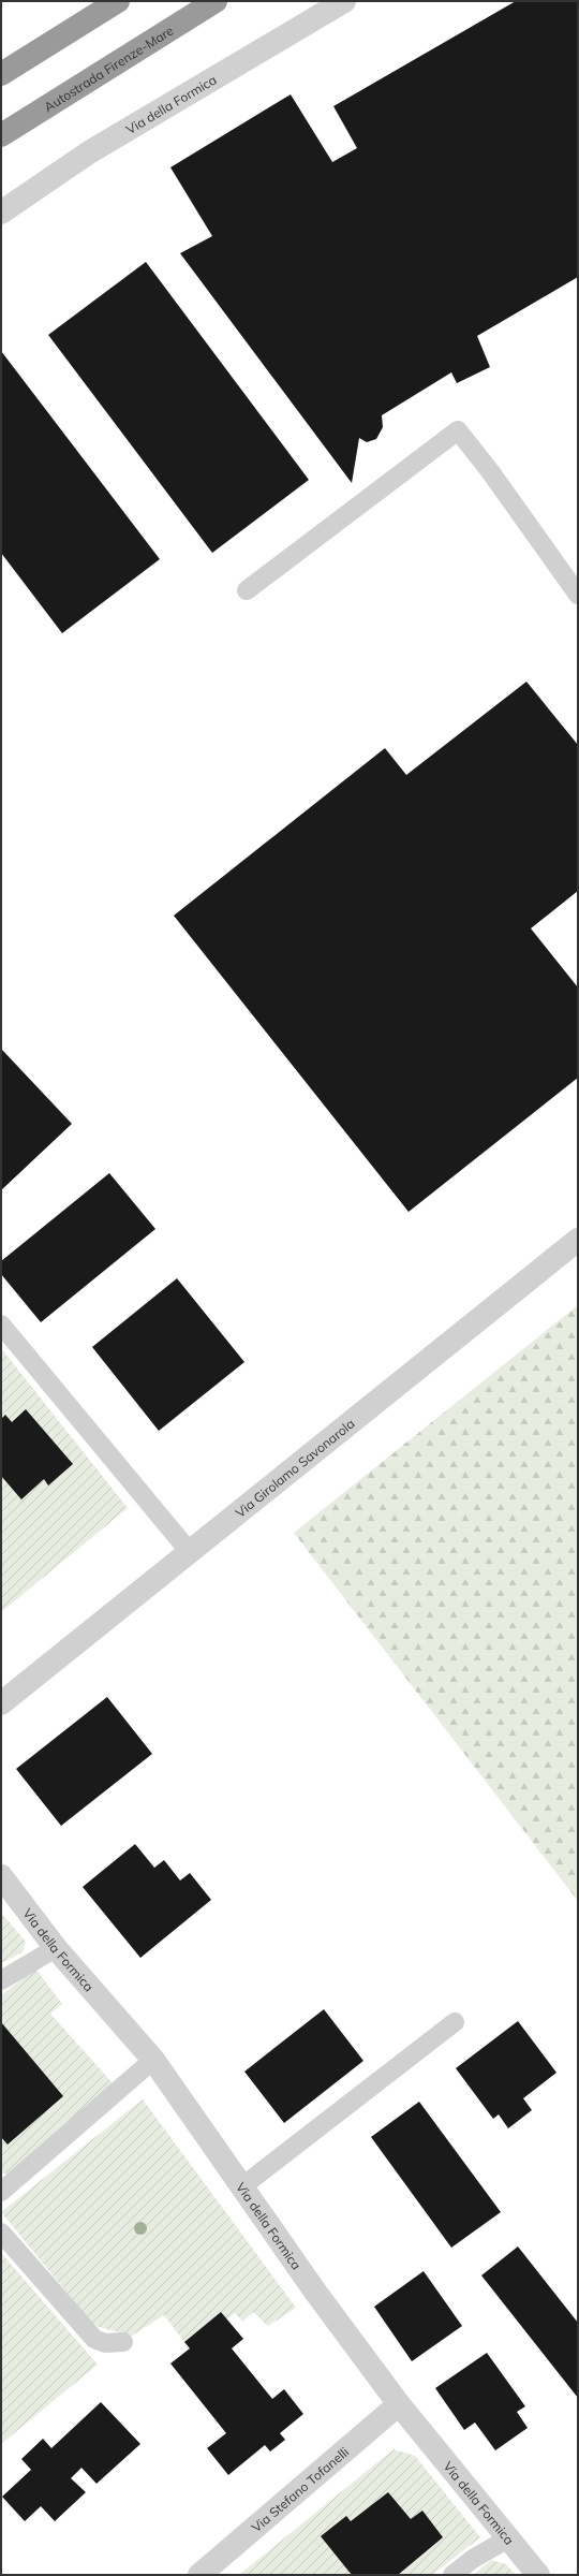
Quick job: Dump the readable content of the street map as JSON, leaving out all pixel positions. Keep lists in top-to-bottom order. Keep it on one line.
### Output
{"streets":{"highway":["Autostrada Firenze-Mare"],"street":["Via della Formica","Via Girolamo Savonarola","Via Stefano Tofanelli"]},"crossings":[["Via della Formica","Via Stefano Tofanelli"]]}
